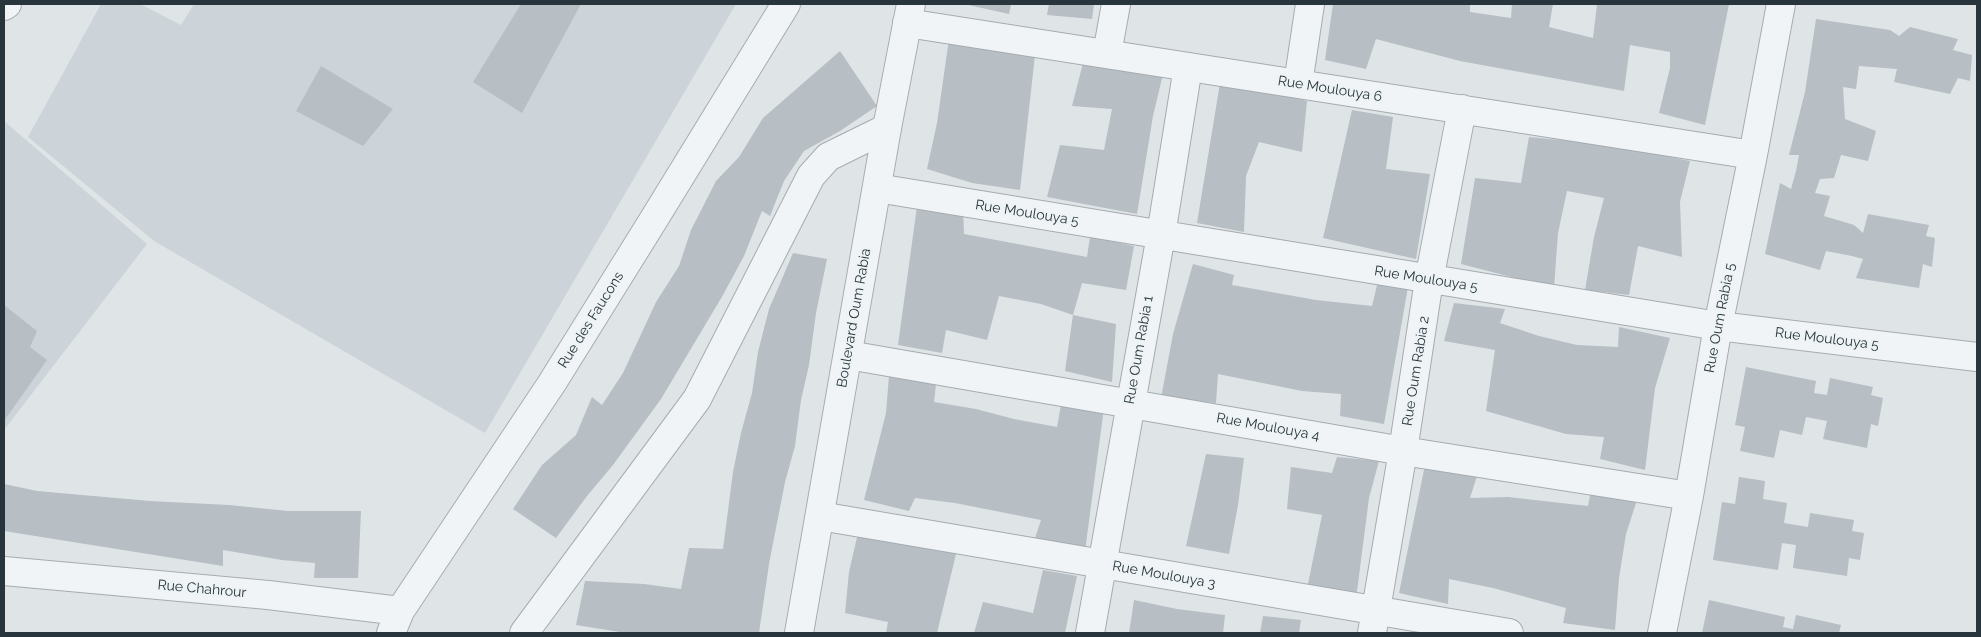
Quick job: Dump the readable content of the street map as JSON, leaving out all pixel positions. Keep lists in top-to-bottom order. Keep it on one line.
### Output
{"streets":{"street":["Rue Moulouya 6","Rue Moulouya 5","Boulevard Oum Rabia","Rue Oum Rabia 5","Rue des Faucons","Rue Oum Rabia 1","Rue Oum Rabia 2","Rue Moulouya 4","Rue Moulouya 3","Rue Chahrour"]},"crossings":[["Rue Moulouya 6","Boulevard Oum Rabia"],["Rue Moulouya 6","Rue Oum Rabia 5"],["Rue Moulouya 6","Rue Oum Rabia 1"],["Rue Moulouya 6","Rue Oum Rabia 2"],["Rue Moulouya 5","Boulevard Oum Rabia"],["Rue Moulouya 5","Rue Oum Rabia 5"],["Rue Moulouya 5","Rue Oum Rabia 1"],["Rue Moulouya 5","Rue Oum Rabia 2"],["Boulevard Oum Rabia","Rue Moulouya 4"],["Boulevard Oum Rabia","Rue Moulouya 3"],["Rue Oum Rabia 5","Rue Moulouya 4"],["Rue des Faucons","Rue Chahrour"],["Rue Oum Rabia 1","Rue Moulouya 4"],["Rue Oum Rabia 1","Rue Moulouya 3"],["Rue Oum Rabia 2","Rue Moulouya 4"],["Rue Oum Rabia 2","Rue Moulouya 3"]]}
